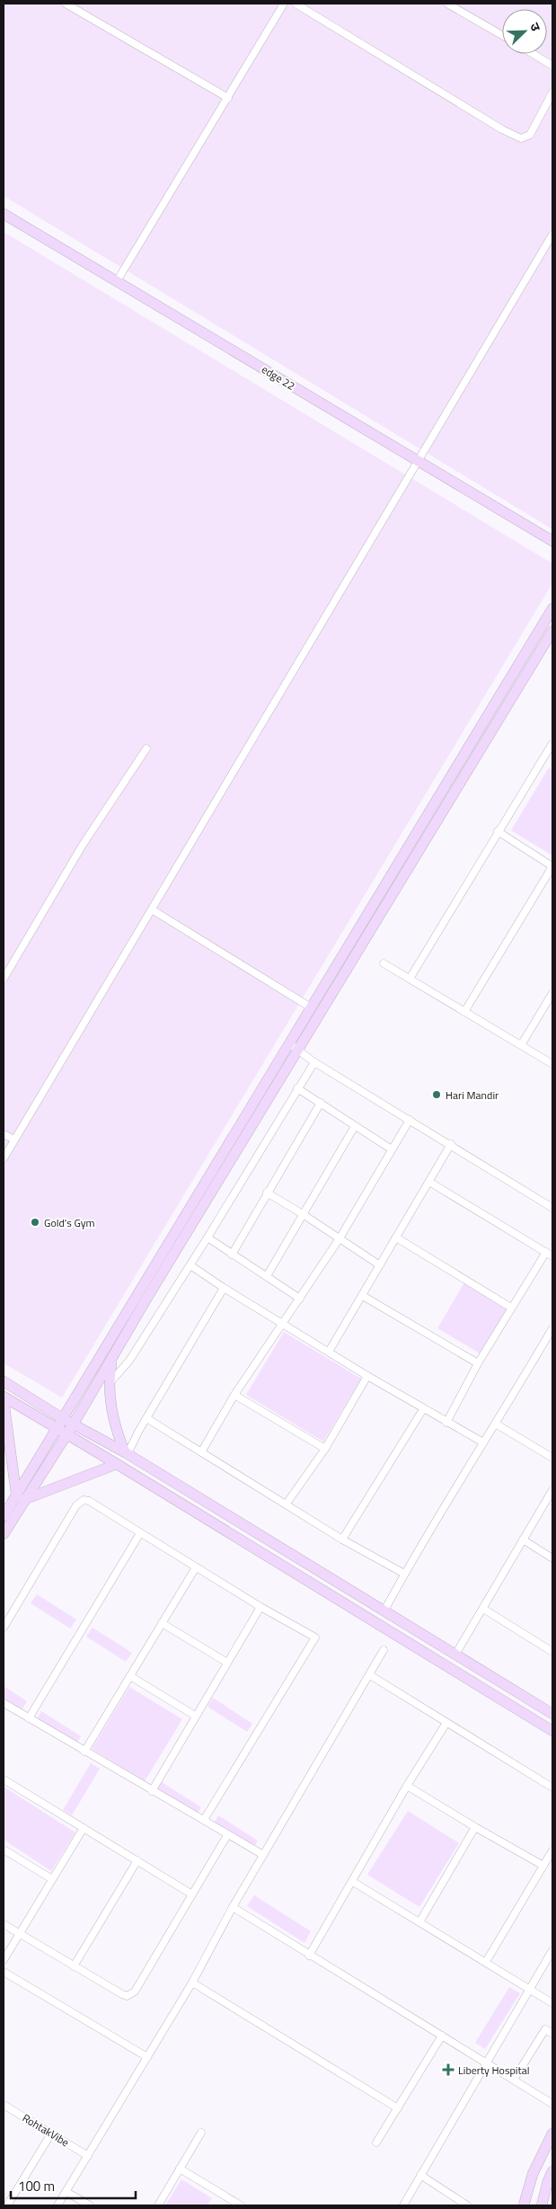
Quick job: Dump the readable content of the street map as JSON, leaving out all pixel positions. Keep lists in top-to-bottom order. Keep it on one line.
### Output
{"streets":{"main road":["edge 22"],"street":["RohtakVibe"]},"places":{"other":["Hari Mandir","Gold's Gym"],"health":["Liberty Hospital"]},"scale_bar":"100 m","north":"top right"}
